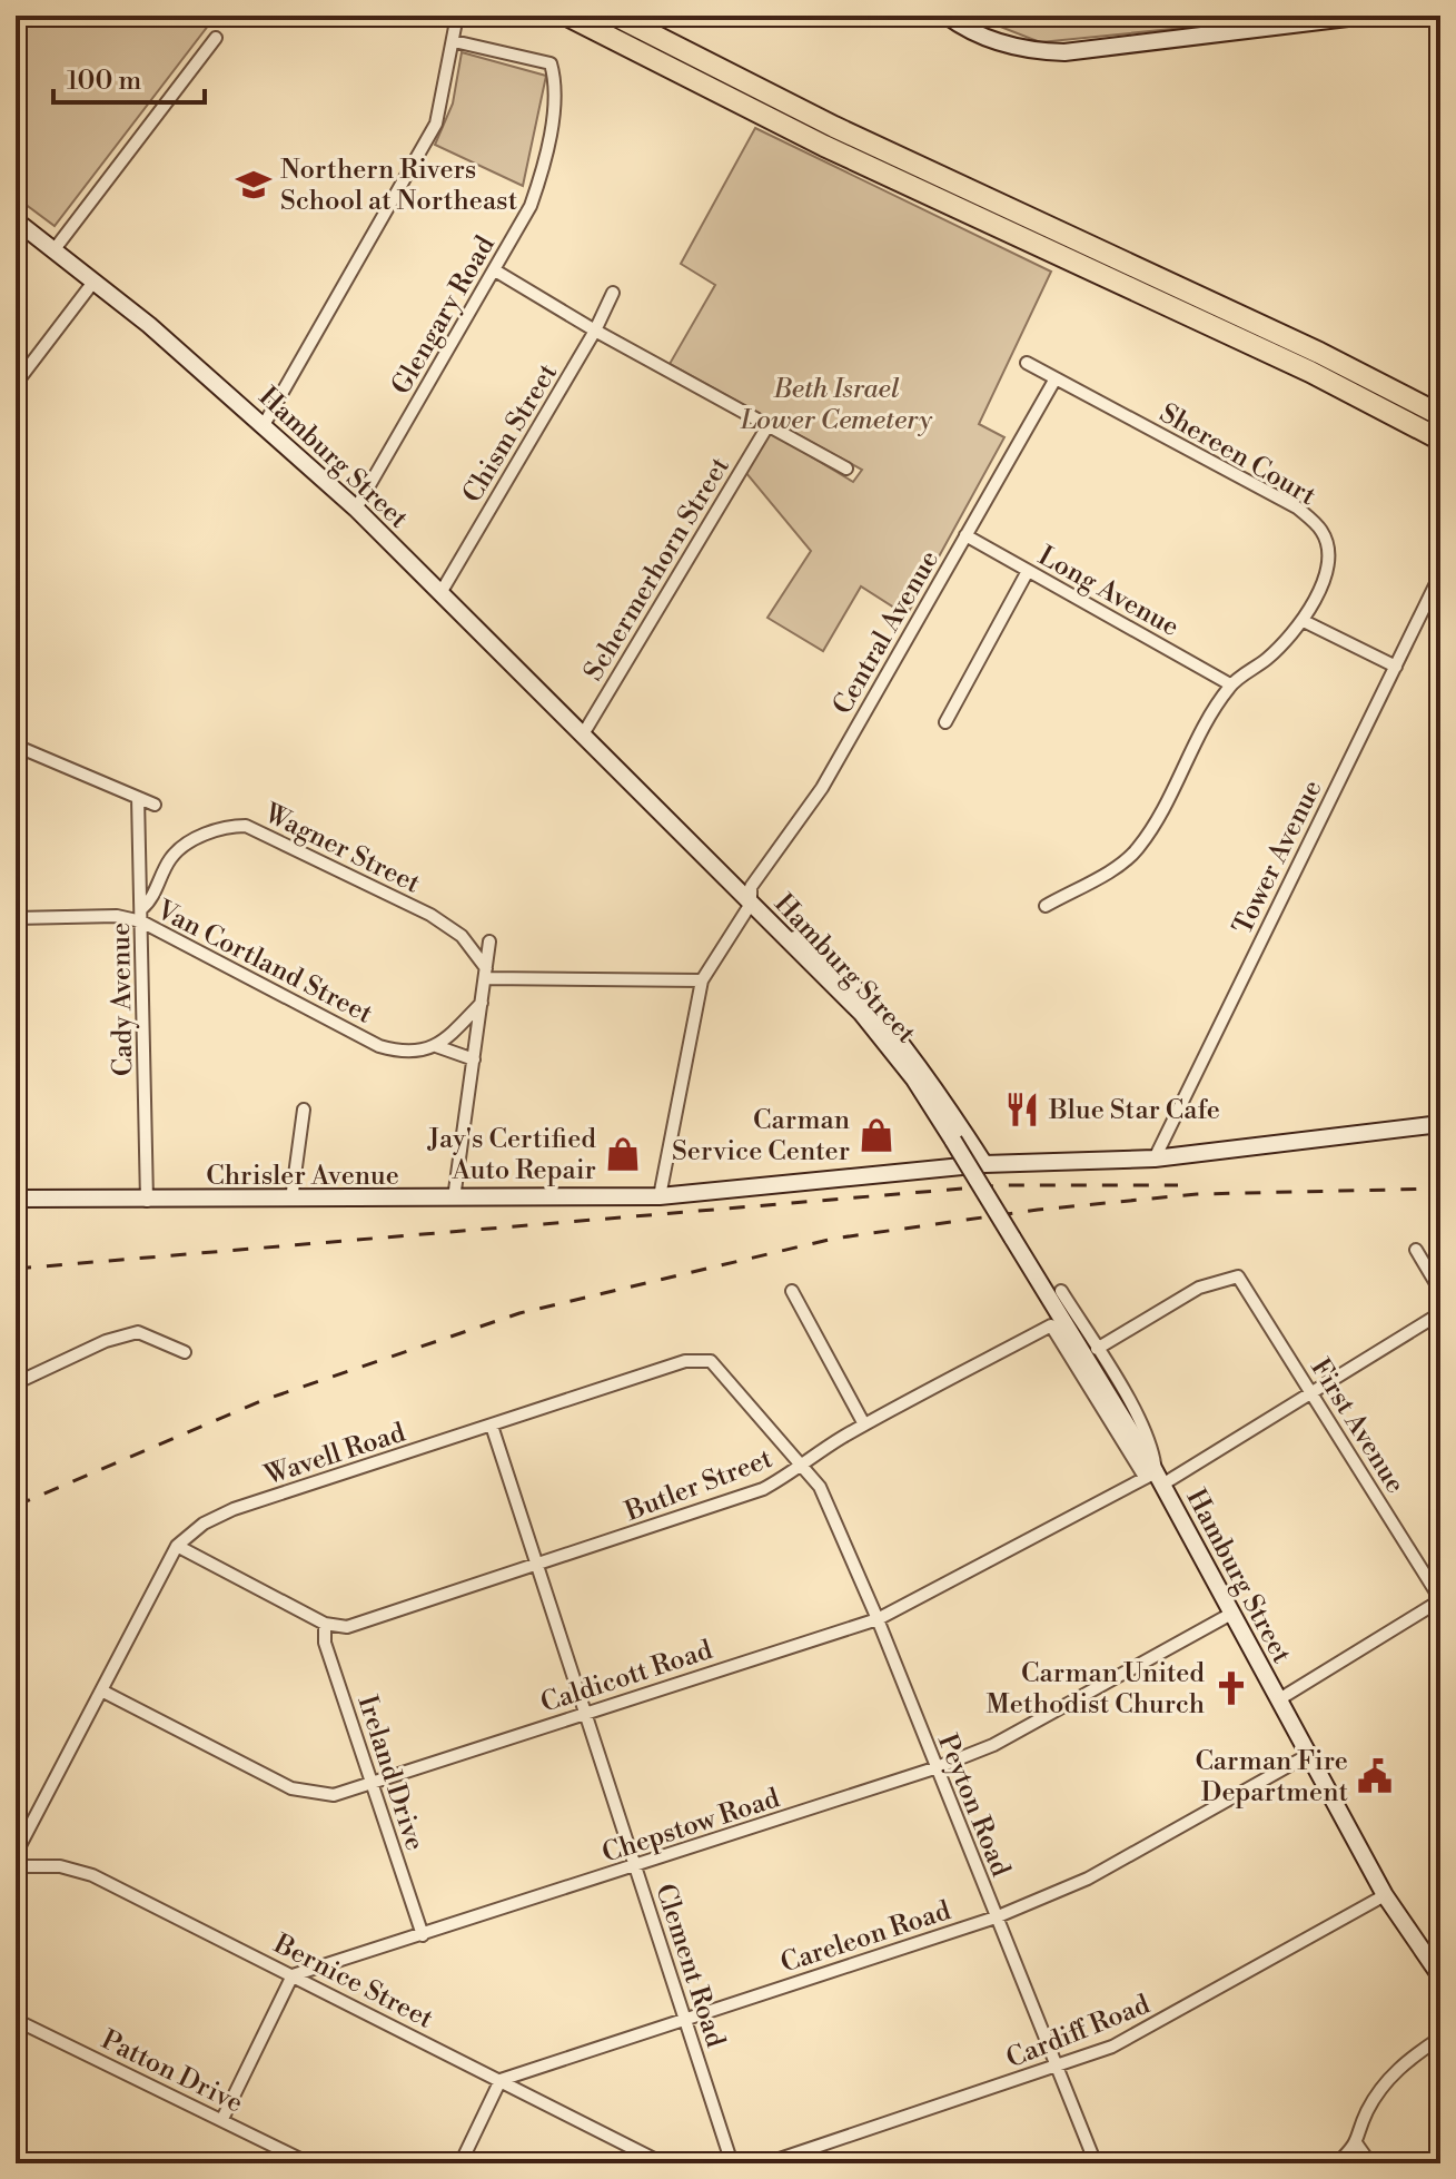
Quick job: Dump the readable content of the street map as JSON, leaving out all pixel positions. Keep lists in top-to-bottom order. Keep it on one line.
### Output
{"streets":{"main road":["Hamburg Street","Chrisler Avenue"],"street":["Glengary Road","Chism Street","Shereen Court","Schermerhorn Street","Long Avenue","Central Avenue","Wagner Street","Tower Avenue","Van Cortland Street","Cady Avenue","First Avenue","Wavell Road","Butler Street","Caldicott Road","Ireland Drive","Peyton Road","Chepstow Road","Careleon Road","Clement Road","Bernice Street","Cardiff Road","Patton Drive"]},"crossings":[["Glengary Road","Hamburg Street"],["Chism Street","Hamburg Street"],["Shereen Court","Long Avenue"],["Shereen Court","Central Avenue"],["Hamburg Street","Schermerhorn Street"],["Hamburg Street","Central Avenue"],["Hamburg Street","Butler Street"],["Hamburg Street","Caldicott Road"],["Hamburg Street","Chepstow Road"],["Hamburg Street","Careleon Road"],["Hamburg Street","Cardiff Road"],["Long Avenue","Central Avenue"],["Wagner Street","Van Cortland Street"],["Wagner Street","Cady Avenue"],["Tower Avenue","Chrisler Avenue"],["Van Cortland Street","Cady Avenue"],["Cady Avenue","Chrisler Avenue"],["First Avenue","Caldicott Road"],["Wavell Road","Butler Street"],["Wavell Road","Caldicott Road"],["Wavell Road","Peyton Road"],["Wavell Road","Clement Road"],["Butler Street","Caldicott Road"],["Butler Street","Ireland Drive"],["Butler Street","Peyton Road"],["Butler Street","Clement Road"],["Caldicott Road","Ireland Drive"],["Caldicott Road","Peyton Road"],["Caldicott Road","Clement Road"],["Ireland Drive","Chepstow Road"],["Peyton Road","Chepstow Road"],["Peyton Road","Careleon Road"],["Peyton Road","Cardiff Road"],["Chepstow Road","Clement Road"],["Chepstow Road","Bernice Street"],["Careleon Road","Clement Road"],["Careleon Road","Bernice Street"]],"parks":["Beth Israel Lower Cemetery"],"places":{"school or university":["Northern Rivers School at Northeast"],"restaurant":["Blue Star Cafe"],"shop":["Carman Service Center","Jay's Certified Auto Repair"],"church":["Carman United Methodist Church"],"public building":["Carman Fire Department"]},"scale_bar":"100 m"}
